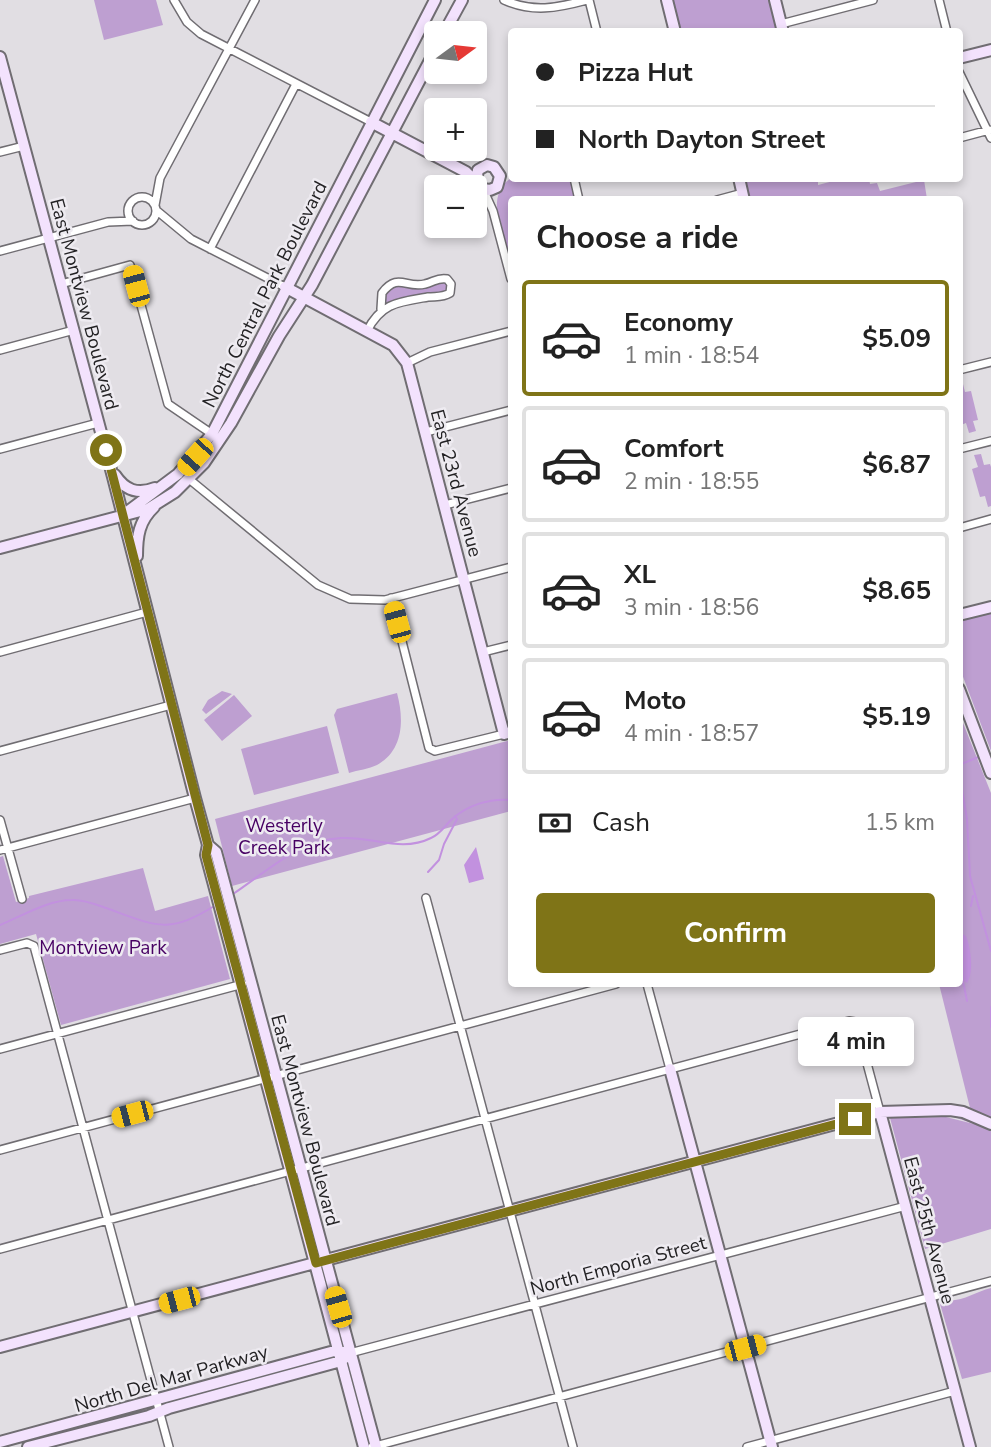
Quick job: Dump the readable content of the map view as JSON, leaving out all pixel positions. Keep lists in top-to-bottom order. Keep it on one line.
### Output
{"streets":{"street":["North Central Park Boulevard","East Montview Boulevard","East 23rd Avenue","East 25th Avenue","North Emporia Street","North Del Mar Parkway"]},"crossings":[["North Central Park Boulevard","East Montview Boulevard"],["East Montview Boulevard","North Emporia Street"],["East Montview Boulevard","North Del Mar Parkway"],["East 25th Avenue","North Emporia Street"],["North Emporia Street","North Del Mar Parkway"]],"parks":["Westerly Creek Park","Montview Park"],"north":"right","page":{"map_buttons":["+","−"],"banner":["Pizza Hut","North Dayton Street"],"heading":"Choose a ride","list":[{"name":"Economy","note":"1 min · 18:54","value":"$5.09"},{"name":"Comfort","note":"2 min · 18:55","value":"$6.87"},{"name":"XL","note":"3 min · 18:56","value":"$8.65"},{"name":"Moto","note":"4 min · 18:57","value":"$5.19"}],"pay":["Cash","1.5 km"],"buttons":"Confirm","bubble":"4 min"}}
